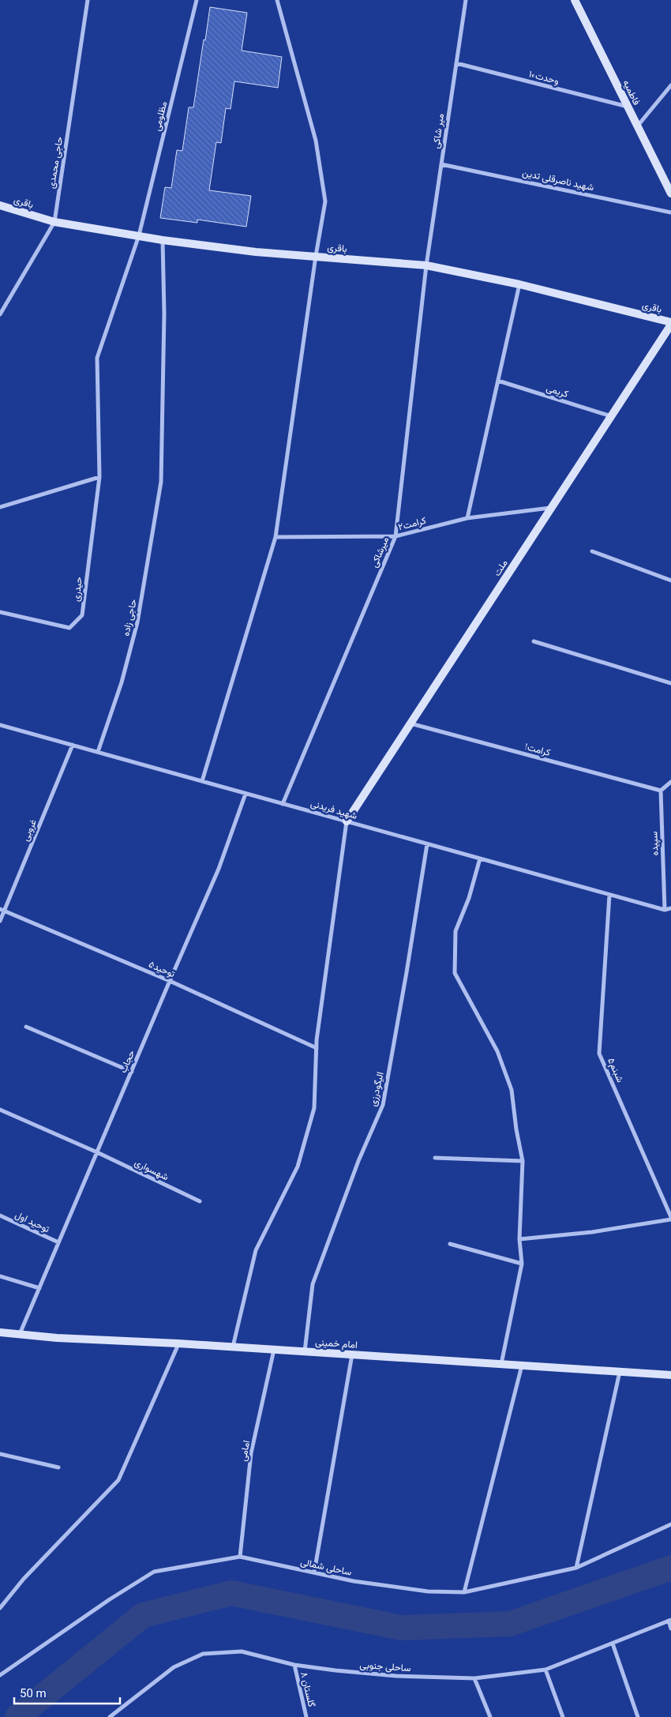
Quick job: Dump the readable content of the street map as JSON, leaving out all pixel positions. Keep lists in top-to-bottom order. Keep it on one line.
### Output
{"streets":{"street":["وحدت۱۰","فاطمیه","مظلومی","میر شاکی","حاجی محمدی","شهید ناصرقلی تدین","باقری","کریمی","کرامت۲","میرشاکی","ملت","حیدری","حاجی زاده","کرامت۱","شهید فریدنی","غروبی","سپیده","توحید۵","حجاب","شبنم۵","الیگودرزی","شهسواری","توحید اول","امام خمینی","امامی","ساحلی شمالی","ساحلی جنوبی","گلستان ۸"]},"crossings":[["وحدت۱۰","فاطمیه"],["وحدت۱۰","میر شاکی"],["مظلومی","باقری"],["مظلومی","حیدری"],["میر شاکی","شهید ناصرقلی تدین"],["میر شاکی","باقری"],["میر شاکی","میرشاکی"],["حاجی محمدی","باقری"],["باقری","میرشاکی"],["باقری","ملت"],["باقری","حاجی زاده"],["کریمی","ملت"],["کرامت۲","میرشاکی"],["کرامت۲","ملت"],["میرشاکی","شهید فریدنی"],["ملت","کرامت۱"],["ملت","شهید فریدنی"],["حاجی زاده","شهید فریدنی"],["کرامت۱","سپیده"],["شهید فریدنی","غروبی"],["شهید فریدنی","سپیده"],["شهید فریدنی","حجاب"],["شهید فریدنی","شبنم۵"],["شهید فریدنی","الیگودرزی"],["غروبی","توحید۵"],["توحید۵","حجاب"],["حجاب","شهسواری"],["حجاب","توحید اول"],["حجاب","امام خمینی"],["الیگودرزی","امام خمینی"],["امام خمینی","امامی"],["امامی","ساحلی شمالی"],["ساحلی جنوبی","گلستان ۸"]],"scale_bar":"50 m"}
